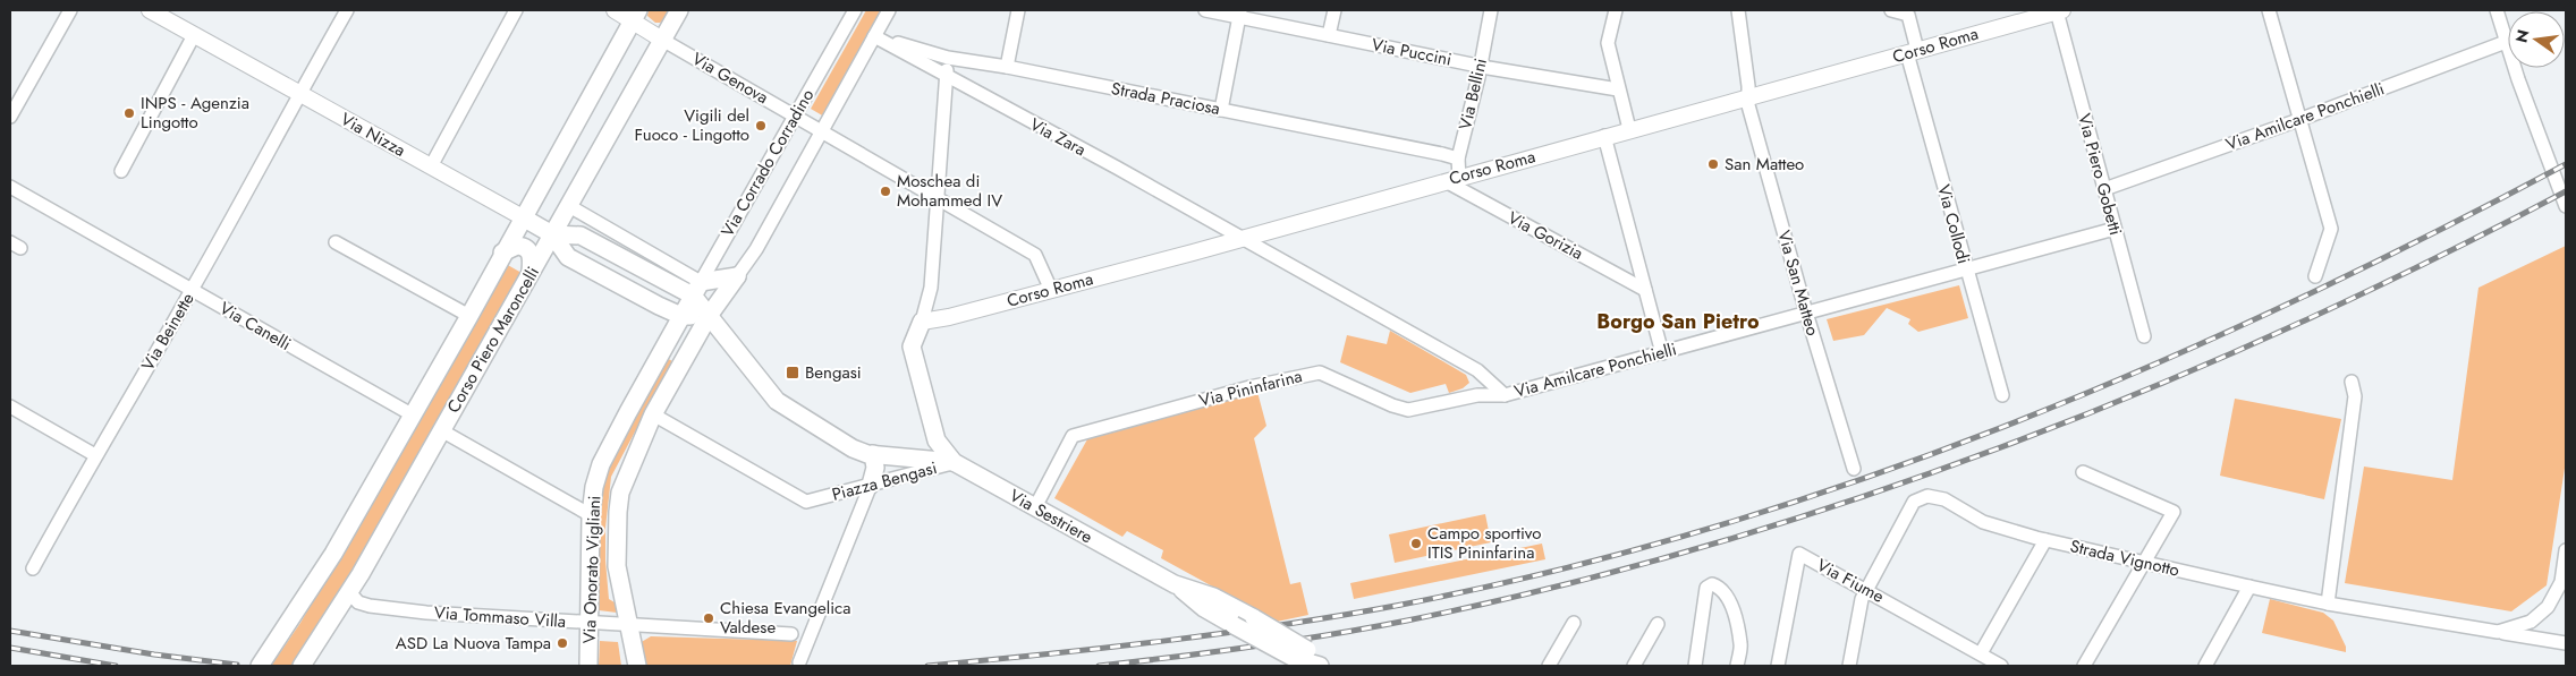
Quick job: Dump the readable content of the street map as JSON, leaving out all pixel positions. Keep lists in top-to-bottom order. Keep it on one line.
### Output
{"streets":{"main road":["Via Nizza","Via Corrado Corradino","Corso Piero Maroncelli","Piazza Bengasi","Via Sestriere","Via Onorato Vigliani"],"street":["Corso Roma","Via Puccini","Via Genova","Via Bellini","Strada Praciosa","Via Amilcare Ponchielli","Via Zara","Via Piero Gobetti","Via Collodi","Via Gorizia","Via San Matteo","Via Canelli","Via Beinette","Via Pininfarina","Strada Vignotto","Via Fiume","Via Tommaso Villa"]},"crossings":[["Corso Roma","Via Genova"],["Corso Roma","Via Bellini"],["Corso Roma","Via Amilcare Ponchielli"],["Corso Roma","Via Zara"],["Corso Roma","Via Piero Gobetti"],["Corso Roma","Via Collodi"],["Corso Roma","Via Gorizia"],["Corso Roma","Via San Matteo"],["Corso Roma","Piazza Bengasi"],["Via Puccini","Via Bellini"],["Via Genova","Via Corrado Corradino"],["Via Genova","Corso Piero Maroncelli"],["Via Bellini","Strada Praciosa"],["Via Bellini","Via Gorizia"],["Strada Praciosa","Via Zara"],["Strada Praciosa","Via Corrado Corradino"],["Via Amilcare Ponchielli","Via Zara"],["Via Amilcare Ponchielli","Via Piero Gobetti"],["Via Amilcare Ponchielli","Via Collodi"],["Via Amilcare Ponchielli","Via San Matteo"],["Via Amilcare Ponchielli","Via Pininfarina"],["Via Nizza","Via Corrado Corradino"],["Via Nizza","Via Beinette"],["Via Nizza","Corso Piero Maroncelli"],["Via Nizza","Piazza Bengasi"],["Via Nizza","Via Onorato Vigliani"],["Via Zara","Via Corrado Corradino"],["Via Corrado Corradino","Via Onorato Vigliani"],["Via Canelli","Via Beinette"],["Via Canelli","Corso Piero Maroncelli"],["Corso Piero Maroncelli","Via Tommaso Villa"],["Via Pininfarina","Via Sestriere"],["Piazza Bengasi","Via Sestriere"],["Piazza Bengasi","Via Onorato Vigliani"],["Strada Vignotto","Via Fiume"],["Via Onorato Vigliani","Via Tommaso Villa"]],"districts":["Borgo San Pietro"],"places":{"other":["INPS - Agenzia Lingotto","Vigili del Fuoco - Lingotto","San Matteo","Moschea di Mohammed IV","Campo sportivo ITIS Pininfarina","Chiesa Evangelica Valdese","ASD La Nuova Tampa"],"transit":["Bengasi"]},"north":"left"}
